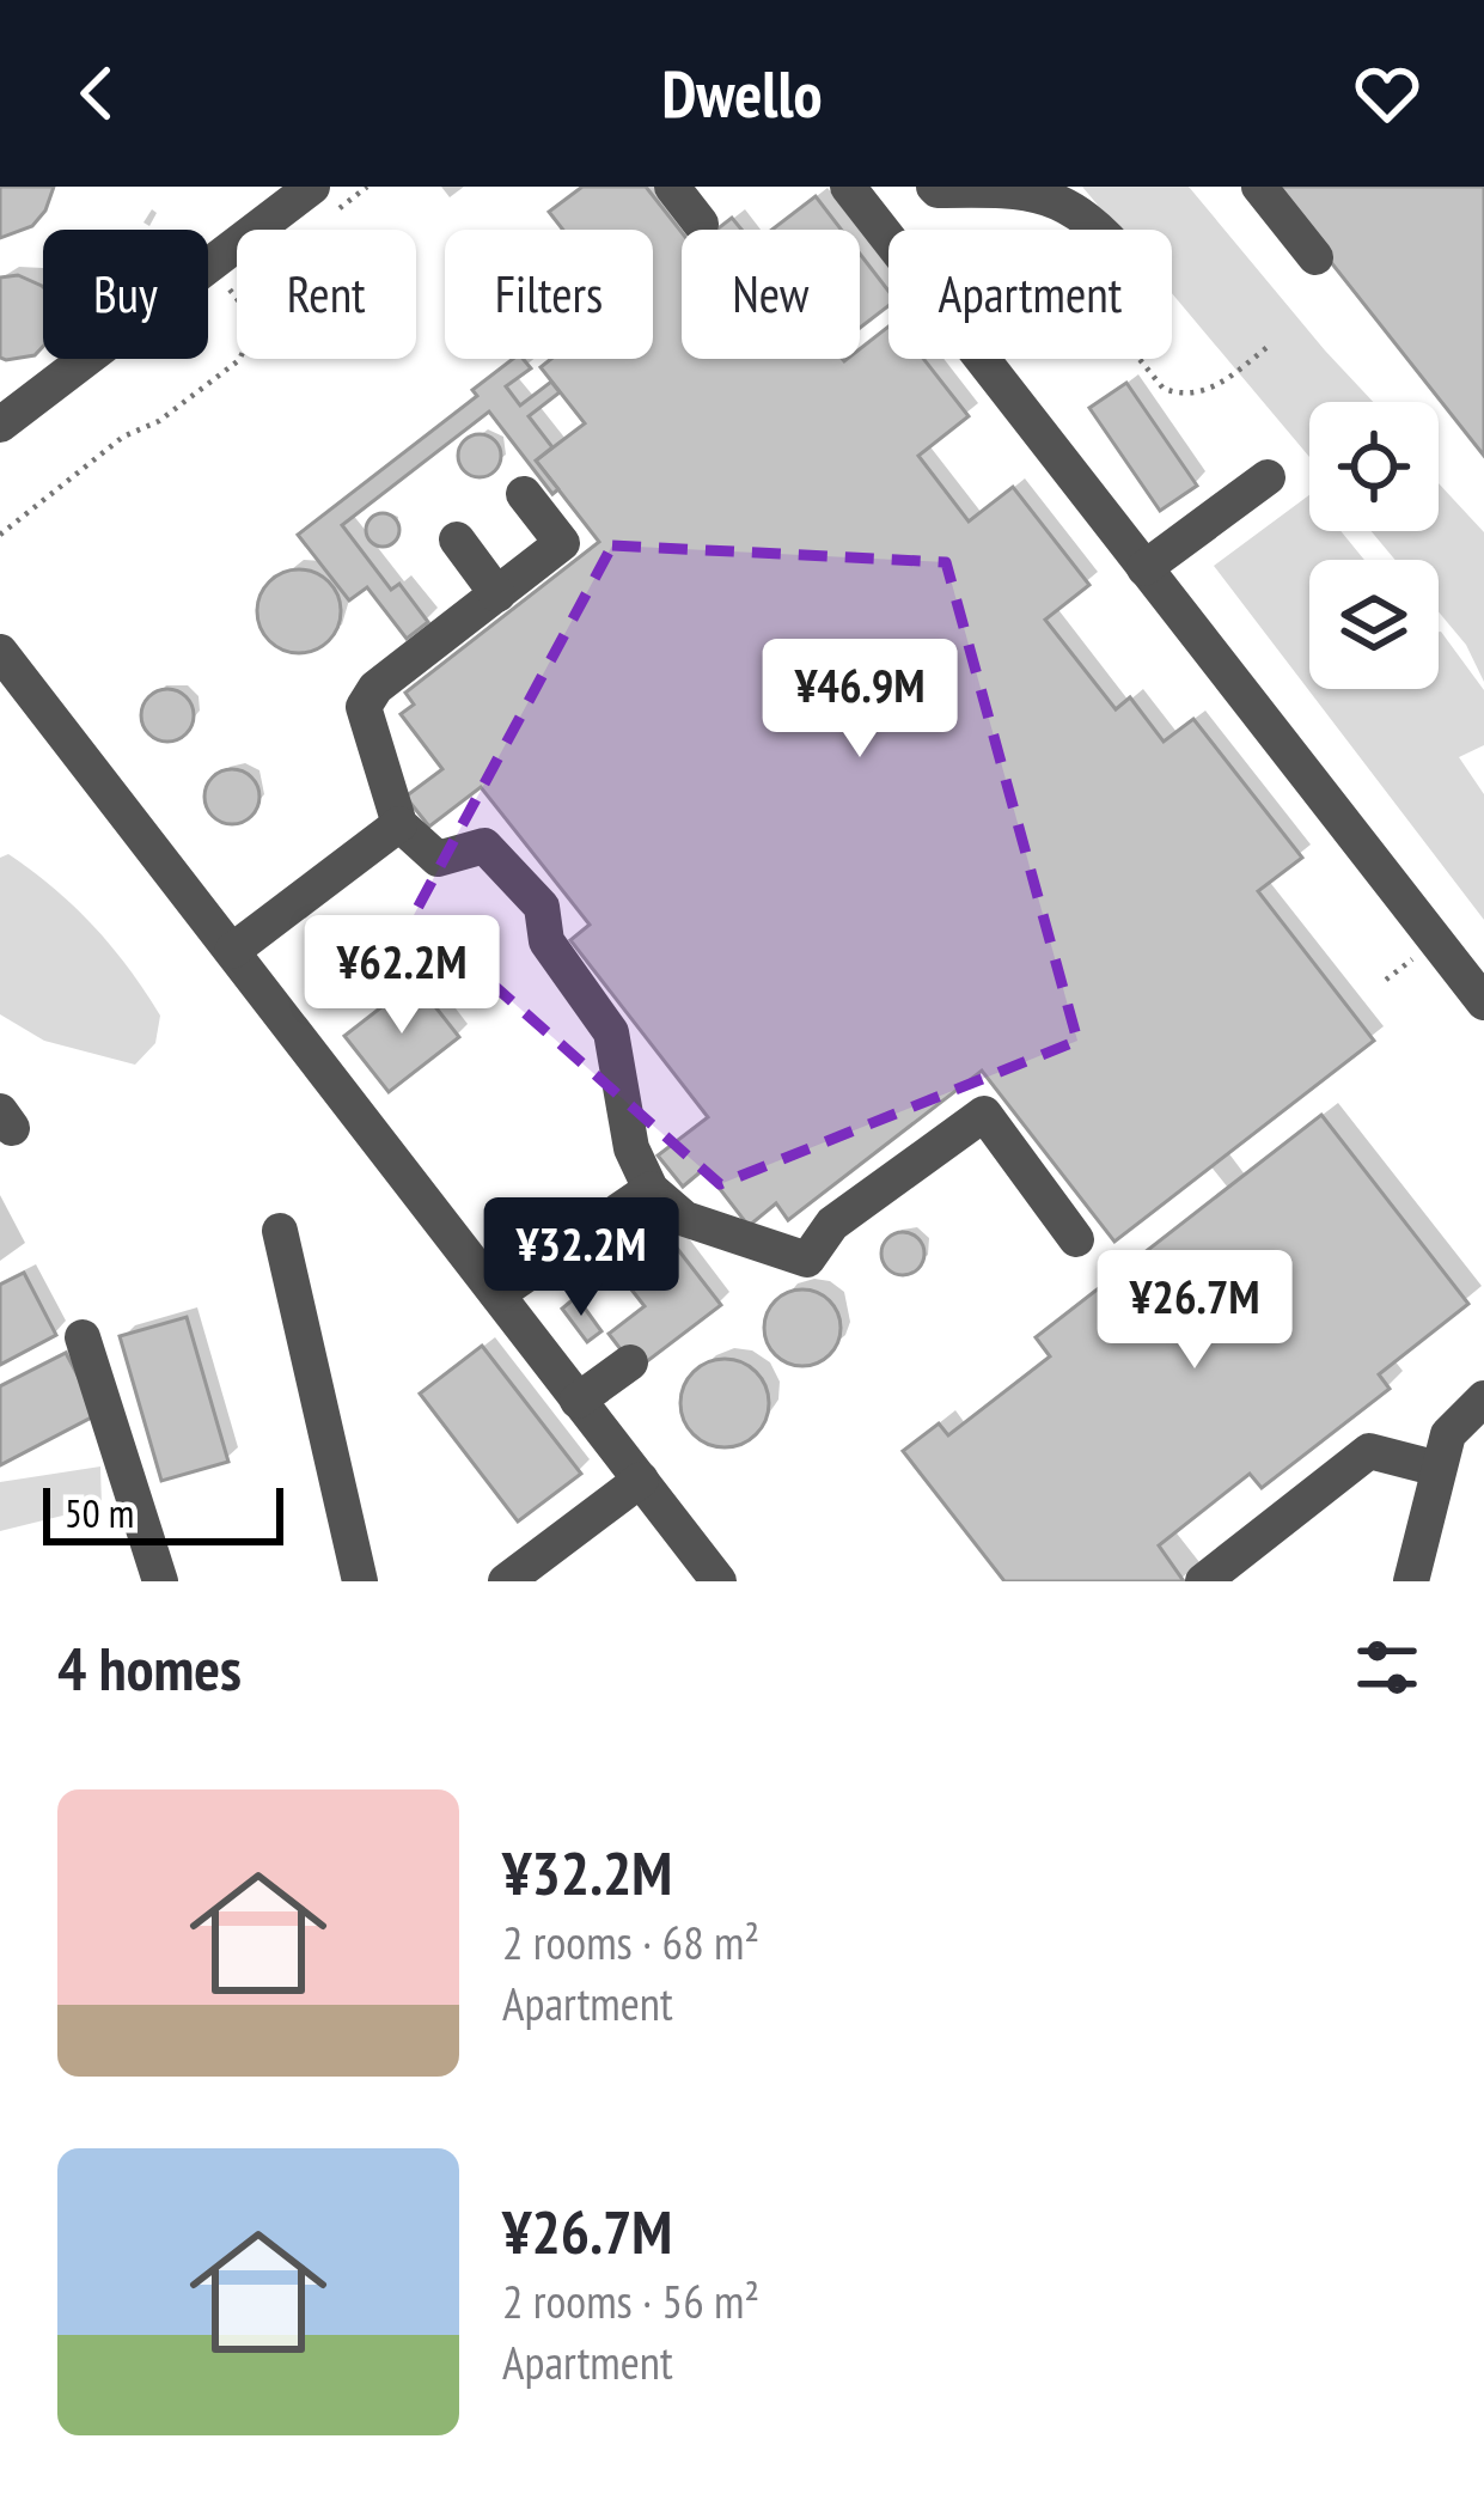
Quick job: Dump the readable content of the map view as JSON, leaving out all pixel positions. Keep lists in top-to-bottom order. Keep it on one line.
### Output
{"scale_bar":"50 m","page":{"header":"Dwello","chip":["Buy","Rent","Filters","New","Apartment"],"price":["¥46.9M","¥62.2M","¥32.2M","¥26.7M"],"scale":"50 m","heading":"4 homes","list":[{"name":"¥32.2M","note":"2 rooms · 68 m² · Apartment"},{"name":"¥26.7M","note":"2 rooms · 56 m² · Apartment"}]}}
